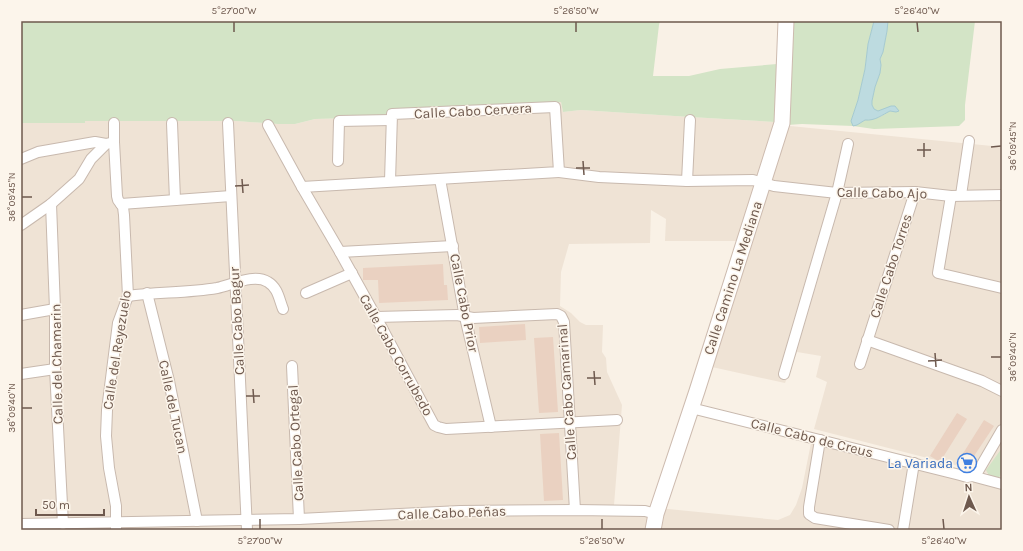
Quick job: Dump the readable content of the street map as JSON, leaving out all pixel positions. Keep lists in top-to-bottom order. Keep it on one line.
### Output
{"streets":{"street":["Calle Cabo Cervera","Calle Cabo Ajo","Calle Cabo Torres","Calle Camino La Mediana","Calle Cabo Prior","Calle Cabo Bagur","Calle del Reyezuelo","Calle Cabo Corrubedo","Calle del Chamarin","Calle Cabo Camarinal","Calle del Tucan","Calle Cabo de Creus","Calle Cabo Ortegal","Calle Cabo Peñas"]},"crossings":[["Calle Cabo Ajo","Calle Cabo Torres"],["Calle Cabo Ajo","Calle Camino La Mediana"],["Calle Camino La Mediana","Calle Cabo de Creus"],["Calle Camino La Mediana","Calle Cabo Peñas"],["Calle Cabo Prior","Calle Cabo Corrubedo"],["Calle Cabo Prior","Calle Cabo Camarinal"],["Calle Cabo Bagur","Calle Cabo Peñas"],["Calle del Reyezuelo","Calle Cabo Peñas"],["Calle Cabo Corrubedo","Calle Cabo Camarinal"],["Calle del Chamarin","Calle Cabo Peñas"],["Calle Cabo Camarinal","Calle Cabo Peñas"],["Calle del Tucan","Calle Cabo Peñas"],["Calle Cabo Ortegal","Calle Cabo Peñas"]],"places":{"supermarket":["La Variada"]},"scale_bar":"50 m","north":"top","coordinates":["5°27'00\"W","5°26'50\"W","5°26'40\"W","36°09'45\"N","36°09'40\"N"]}
